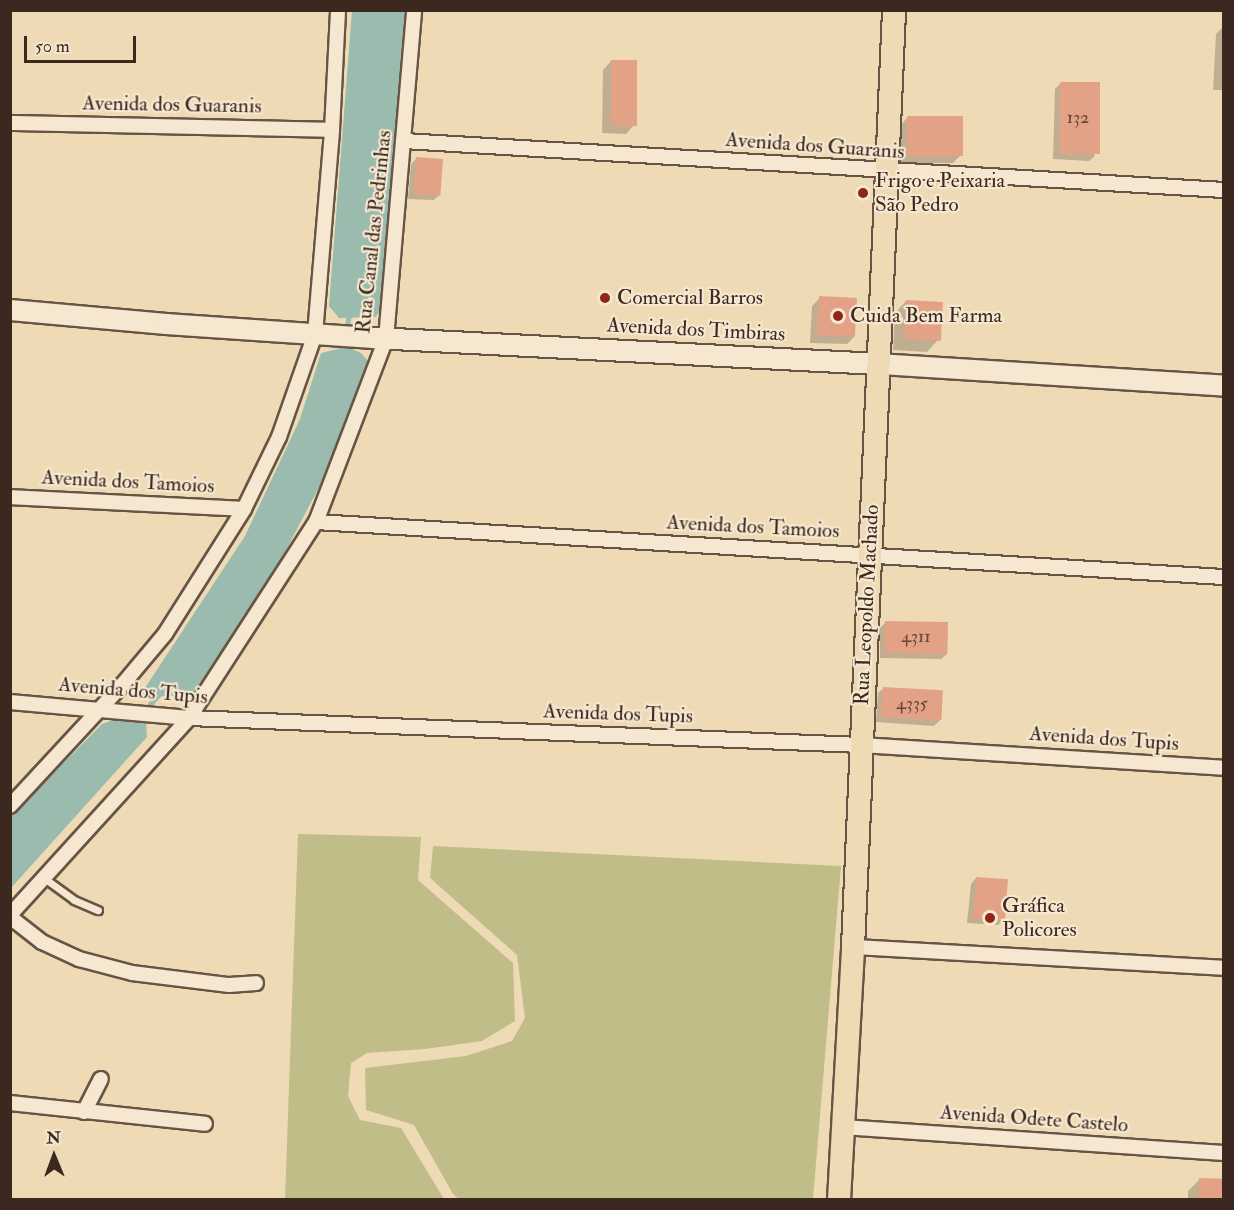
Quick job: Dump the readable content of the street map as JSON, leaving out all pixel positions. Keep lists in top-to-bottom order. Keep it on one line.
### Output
{"streets":{"main road":["Rua Leopoldo Machado"],"street":["Avenida dos Guaranis","Rua Canal das Pedrinhas","Avenida dos Timbiras","Avenida dos Tamoios","Avenida dos Tupis","Avenida Odete Castelo"]},"crossings":[["Avenida dos Guaranis","Rua Canal das Pedrinhas"],["Avenida dos Guaranis","Rua Leopoldo Machado"],["Rua Canal das Pedrinhas","Avenida dos Timbiras"],["Rua Canal das Pedrinhas","Avenida dos Tamoios"],["Rua Canal das Pedrinhas","Avenida dos Tupis"],["Avenida dos Timbiras","Rua Leopoldo Machado"],["Avenida dos Tamoios","Rua Leopoldo Machado"],["Rua Leopoldo Machado","Avenida dos Tupis"],["Rua Leopoldo Machado","Avenida Odete Castelo"]],"places":["Frigo e Peixaria São Pedro","Comercial Barros","Cuida Bem Farma","Gráfica Policores"],"house_numbers":["132","4311","4335"],"scale_bar":"50 m","north":"top"}
